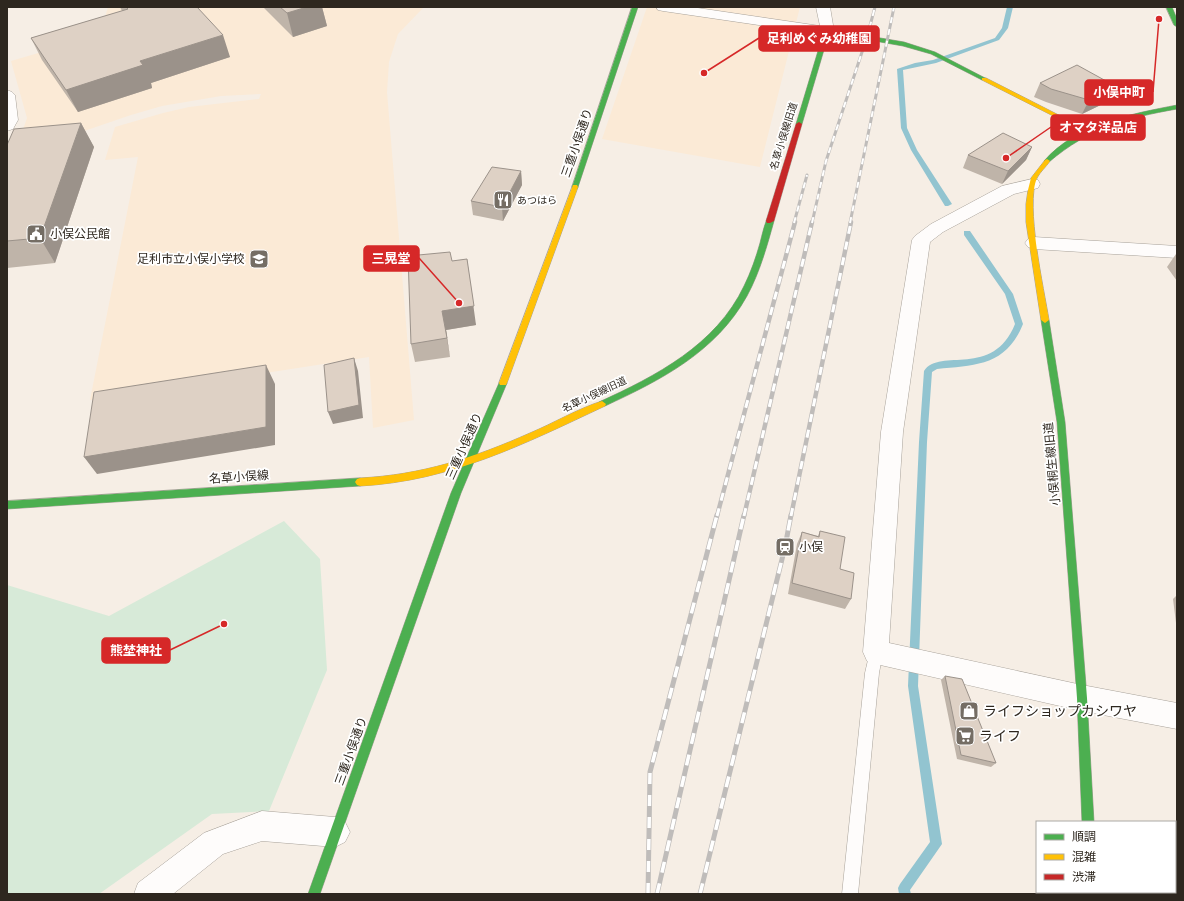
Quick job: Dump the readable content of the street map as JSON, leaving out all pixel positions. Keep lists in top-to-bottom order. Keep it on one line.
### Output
{"streets":{"street":["名草小俣線旧道","三重小俣通り","小俣桐生線旧道","名草小俣線"]},"crossings":[["名草小俣線旧道","三重小俣通り"],["名草小俣線旧道","名草小俣線"],["三重小俣通り","名草小俣線"]],"places":{"other":["小俣中町","足利めぐみ幼稚園","オマタ洋品店","三晃堂","熊埜神社"],"restaurant":["あつはら"],"public building":["小俣公民館"],"school or university":["足利市立小俣小学校"],"station":["小俣"],"shop":["ライフショップカシワヤ"],"supermarket":["ライフ"]},"legend":["順調","混雑","渋滞"]}
